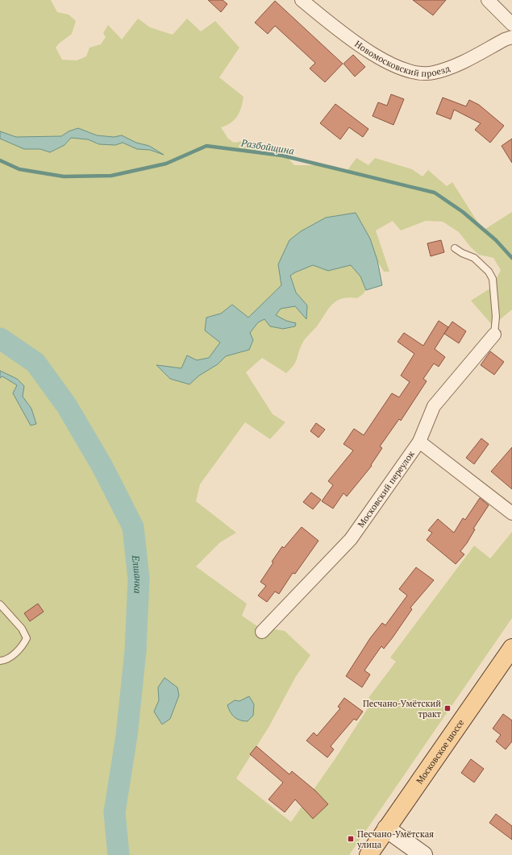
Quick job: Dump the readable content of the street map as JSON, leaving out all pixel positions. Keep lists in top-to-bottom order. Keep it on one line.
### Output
{"streets":{"main road":["Московское шоссе"],"street":["Новомосковский проезд","Московский переулок"]},"water":["Разбойщина","Елшанка"],"places":{"transit":["Песчано-Умётский тракт","Песчано-Умётская улица"]}}
